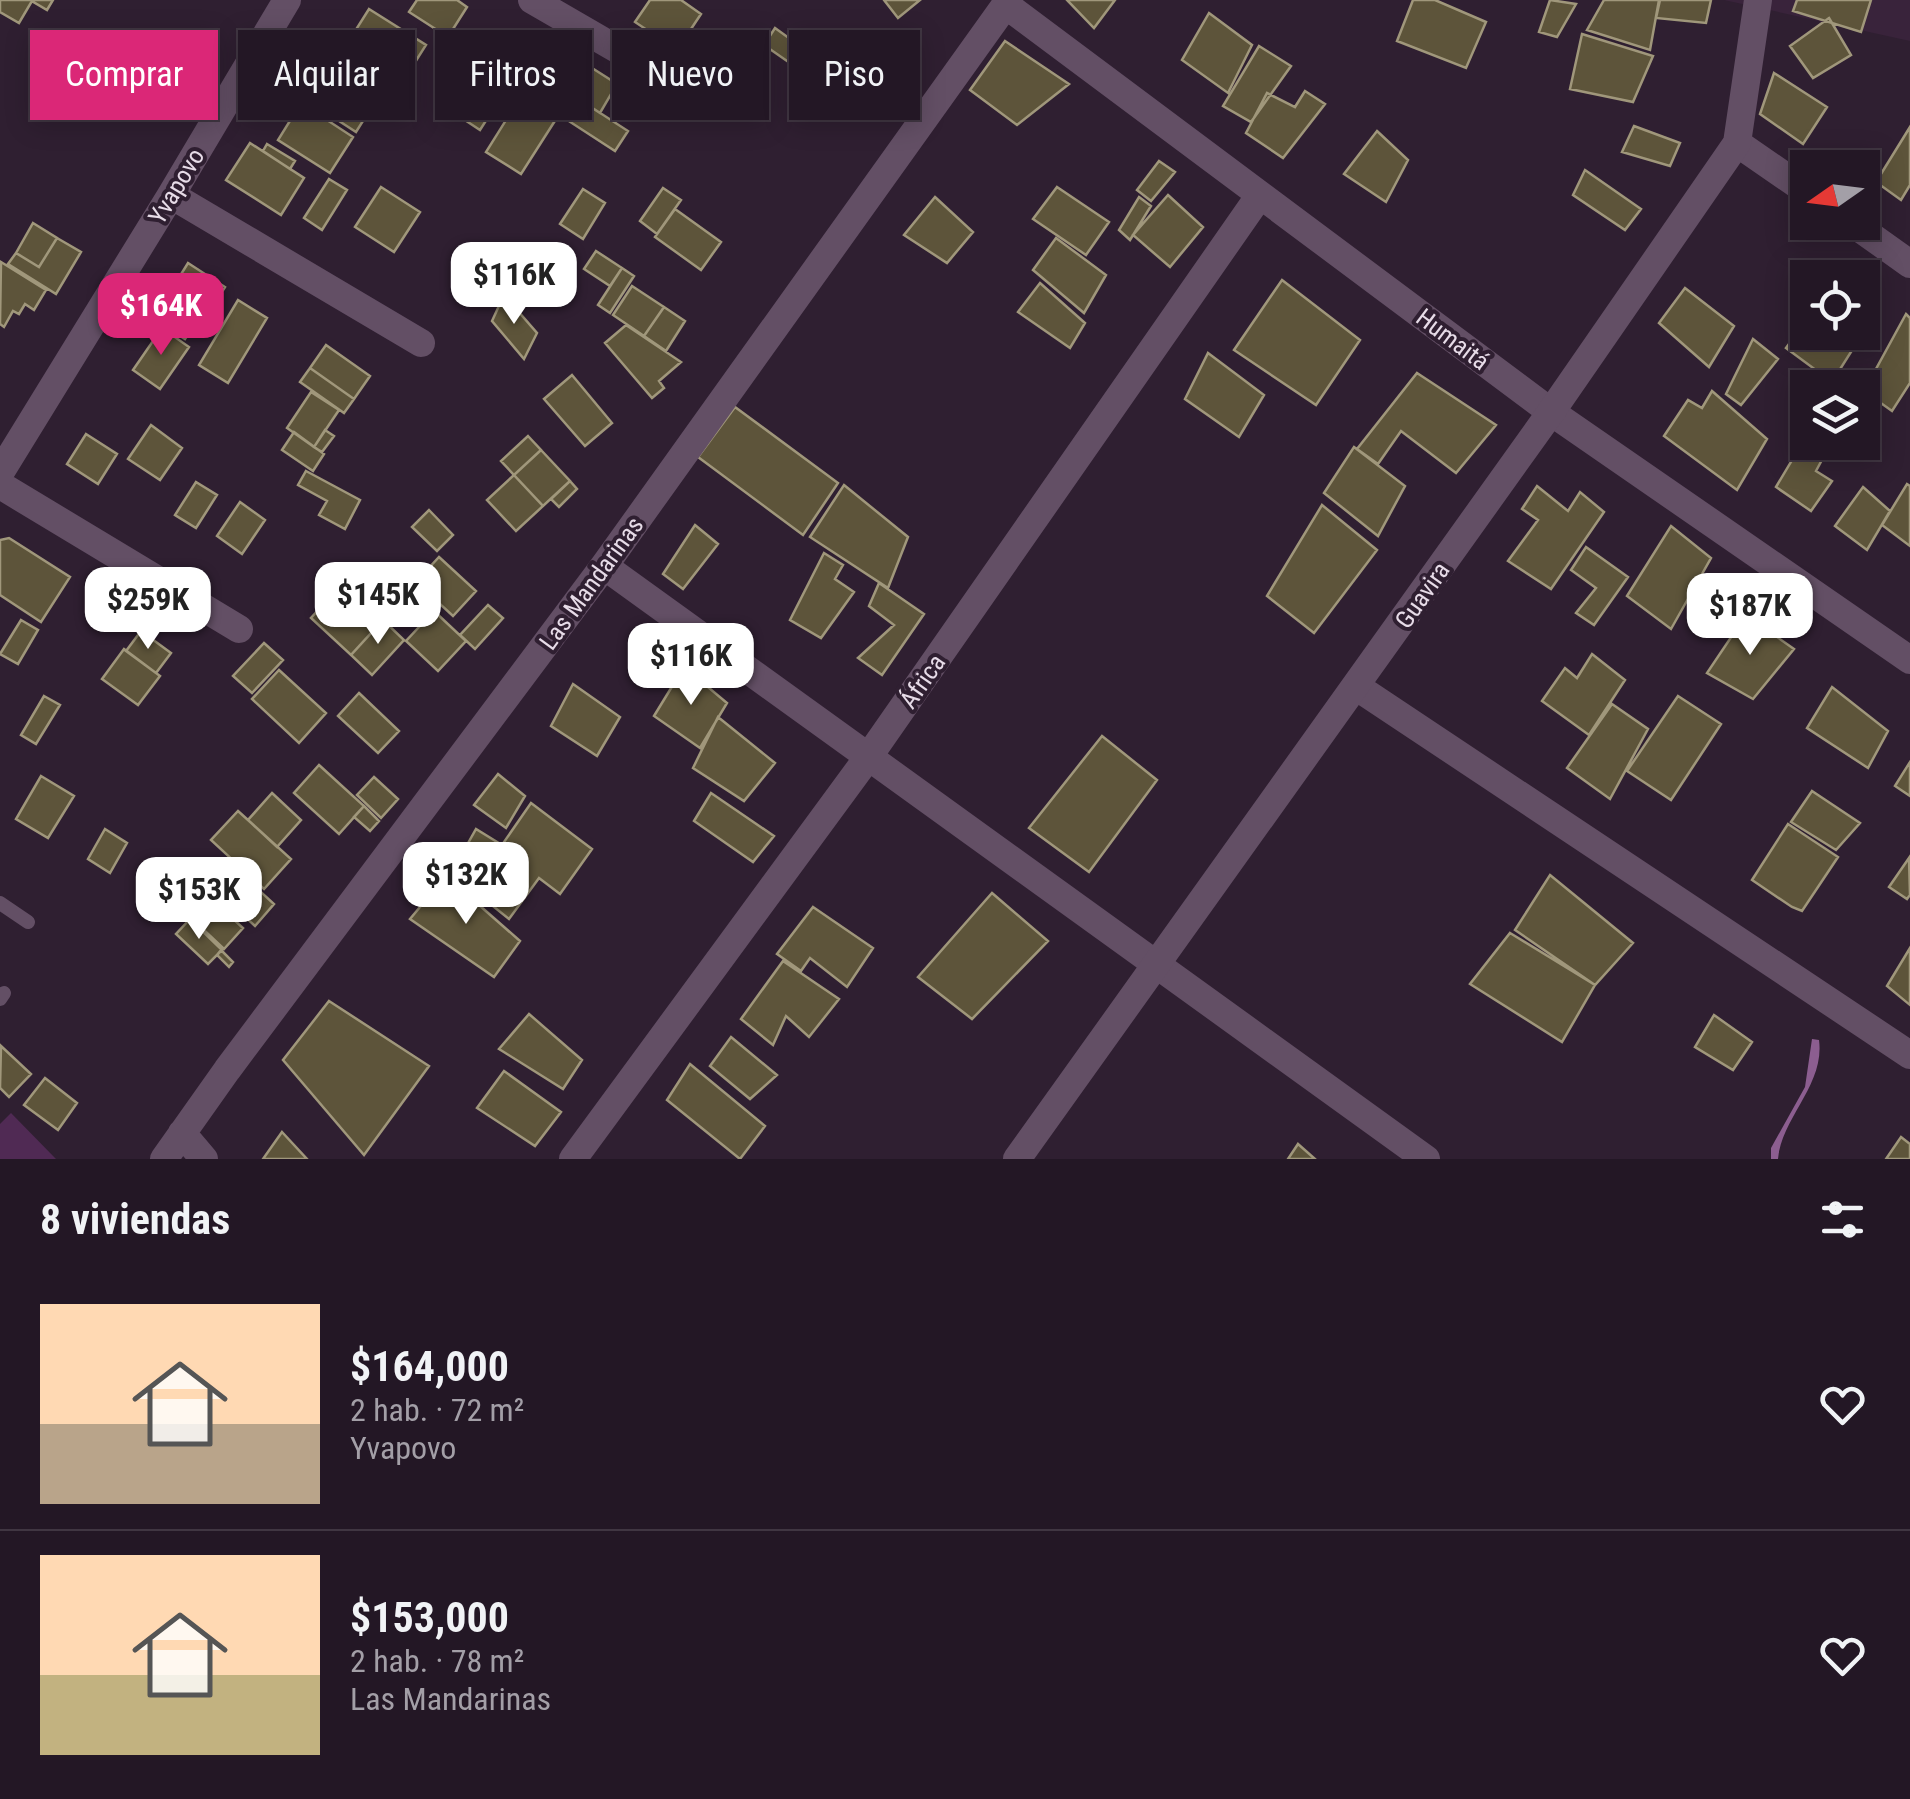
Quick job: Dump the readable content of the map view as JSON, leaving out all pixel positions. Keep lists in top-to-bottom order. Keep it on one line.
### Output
{"streets":{"street":["Yvapovo","Humaitá","Las Mandarinas","Guavira","África"]},"crossings":[["Humaitá","Las Mandarinas"],["Humaitá","Guavira"],["Humaitá","África"]],"north":"left","page":{"chip":["Comprar","Alquilar","Filtros","Nuevo","Piso"],"price":["$116K","$164K","$145K","$259K","$187K","$116K","$132K","$153K"],"heading":"8 viviendas","list":[{"name":"$164,000","note":"2 hab. · 72 m² · Yvapovo"},{"name":"$153,000","note":"2 hab. · 78 m² · Las Mandarinas"}]}}
